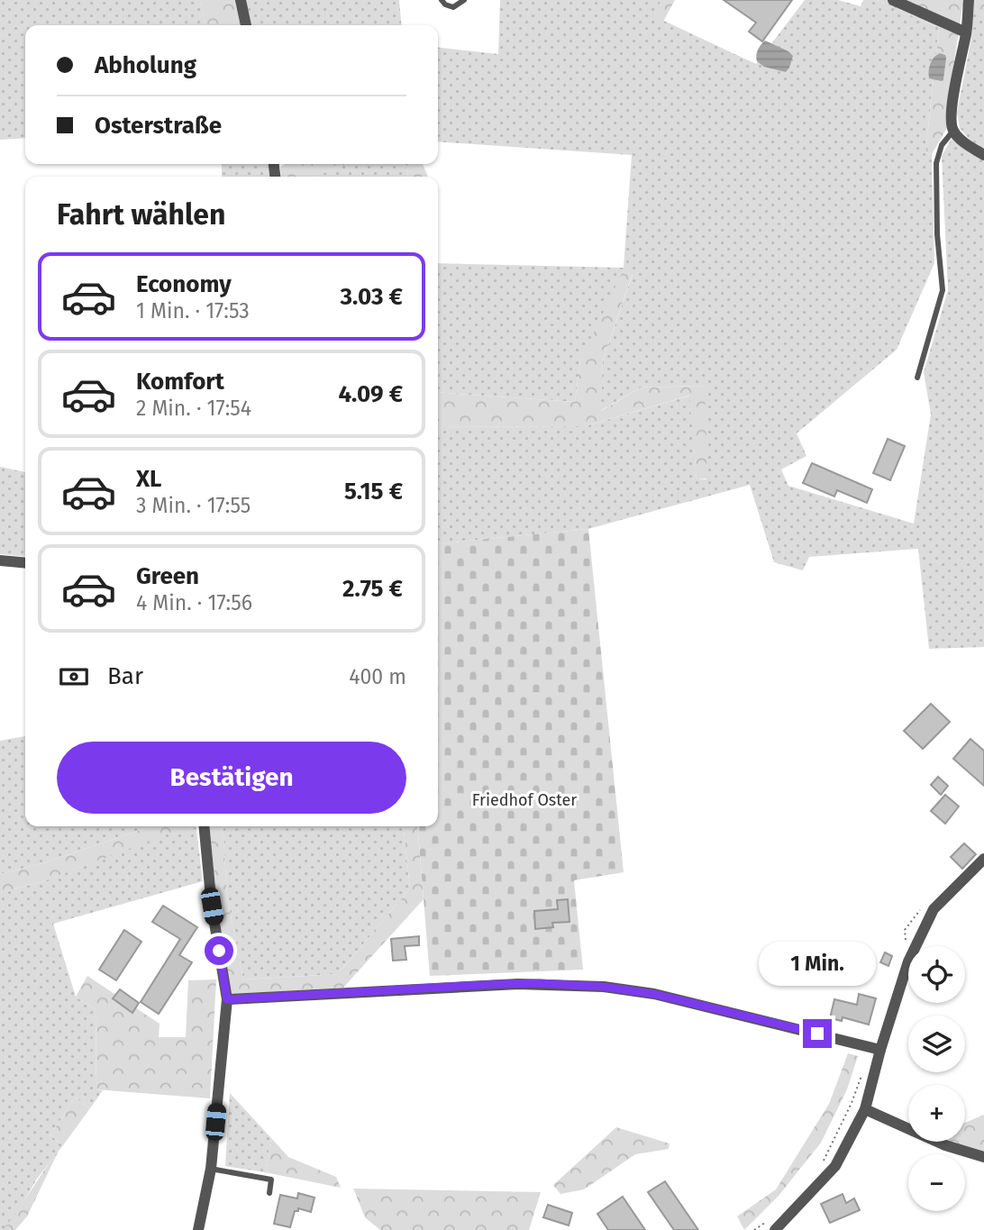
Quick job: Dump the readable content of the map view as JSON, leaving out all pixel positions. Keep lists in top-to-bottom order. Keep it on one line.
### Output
{"parks":["Friedhof Oster"],"page":{"banner":["Abholung","Osterstraße"],"heading":"Fahrt wählen","list":[{"name":"Economy","note":"1 Min. · 17:53","value":"3.03 €"},{"name":"Komfort","note":"2 Min. · 17:54","value":"4.09 €"},{"name":"XL","note":"3 Min. · 17:55","value":"5.15 €"},{"name":"Green","note":"4 Min. · 17:56","value":"2.75 €"}],"pay":["Bar","400 m"],"buttons":"Bestätigen","bubble":"1 Min.","map_buttons":["+","−"]}}
